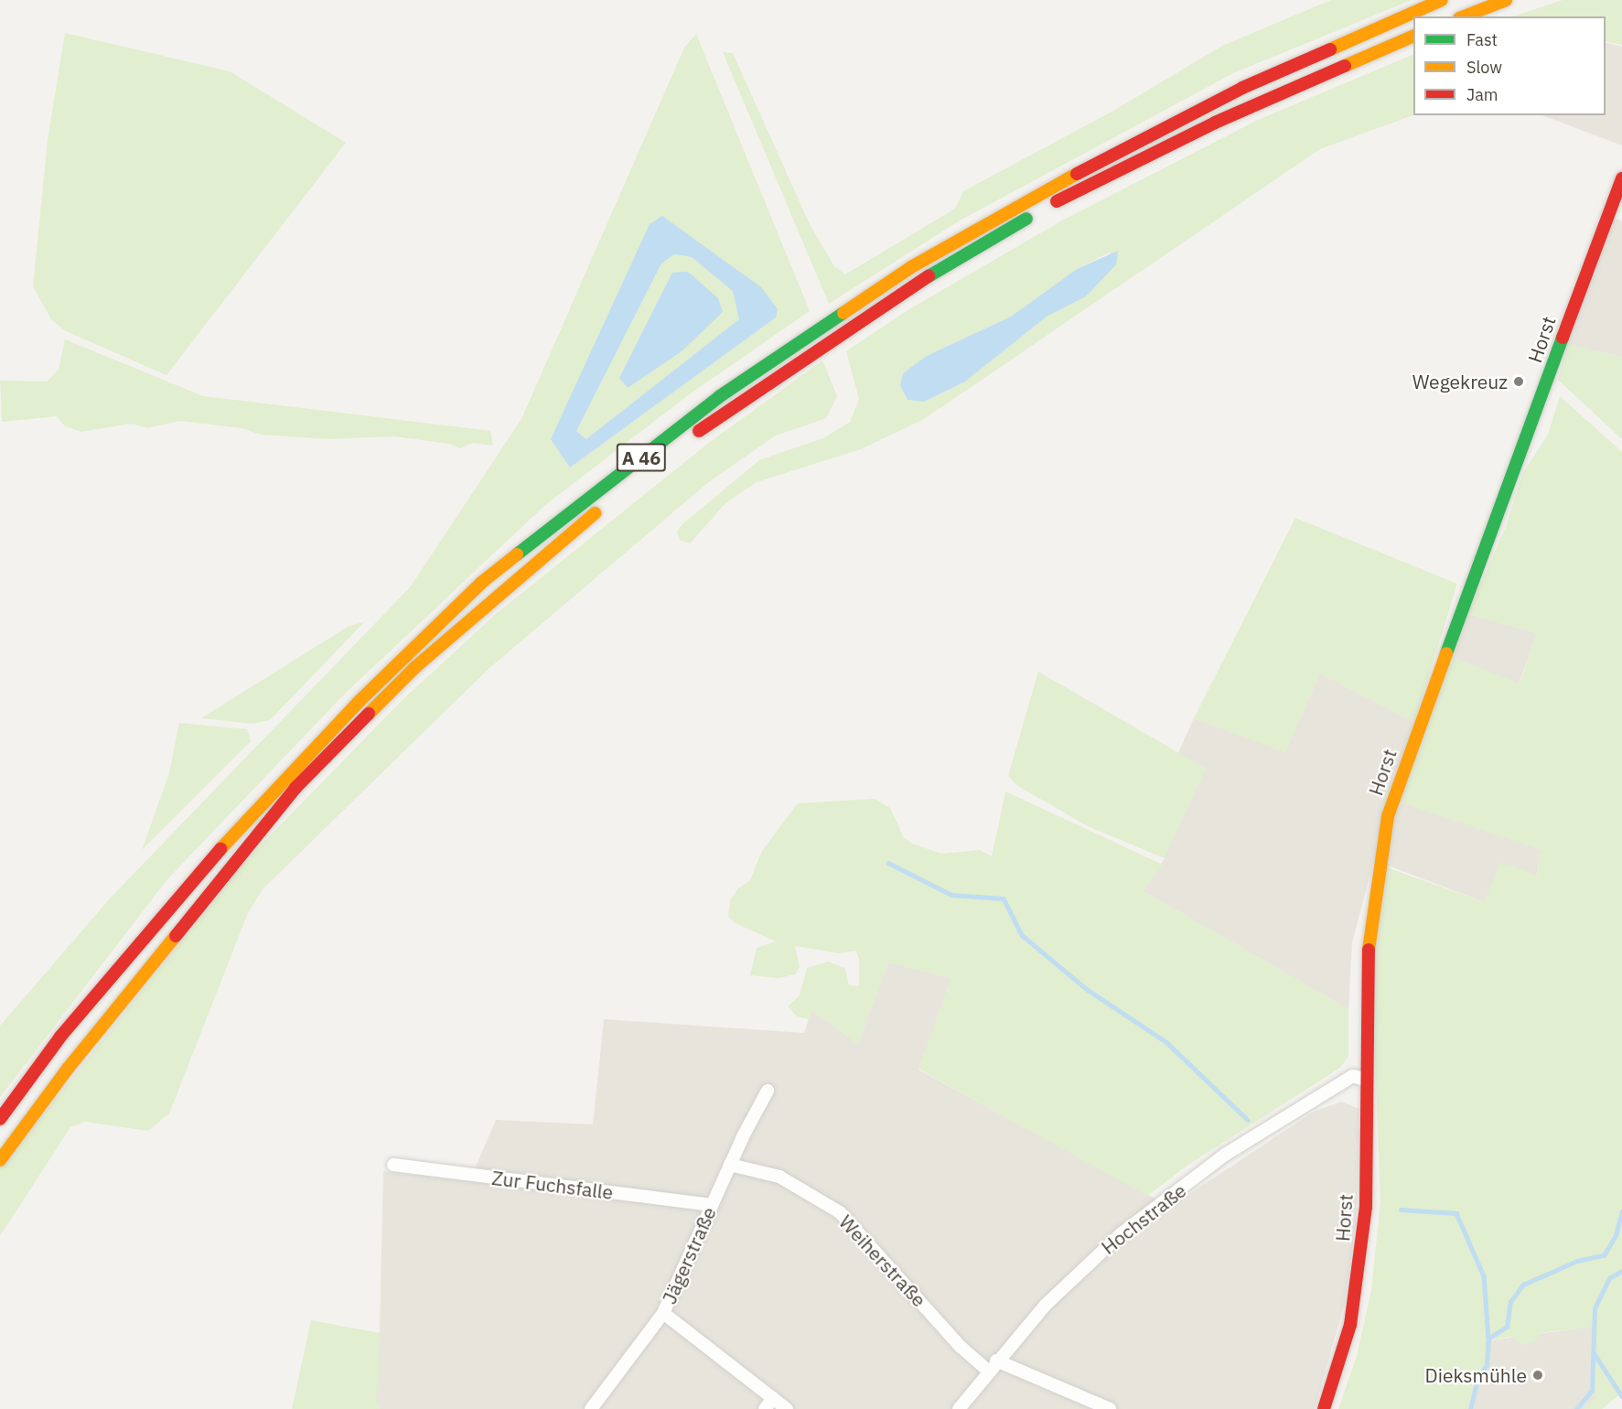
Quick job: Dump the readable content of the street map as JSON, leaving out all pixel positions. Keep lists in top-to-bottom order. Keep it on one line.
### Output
{"streets":{"main road":["Horst","A 46"],"street":["Zur Fuchsfalle","Hochstraße","Jägerstraße","Weiherstraße"]},"crossings":[["Horst","Hochstraße"],["Zur Fuchsfalle","Jägerstraße"],["Hochstraße","Weiherstraße"],["Jägerstraße","Weiherstraße"]],"places":["Wegekreuz","Dieksmühle"],"legend":["Fast","Slow","Jam"]}
